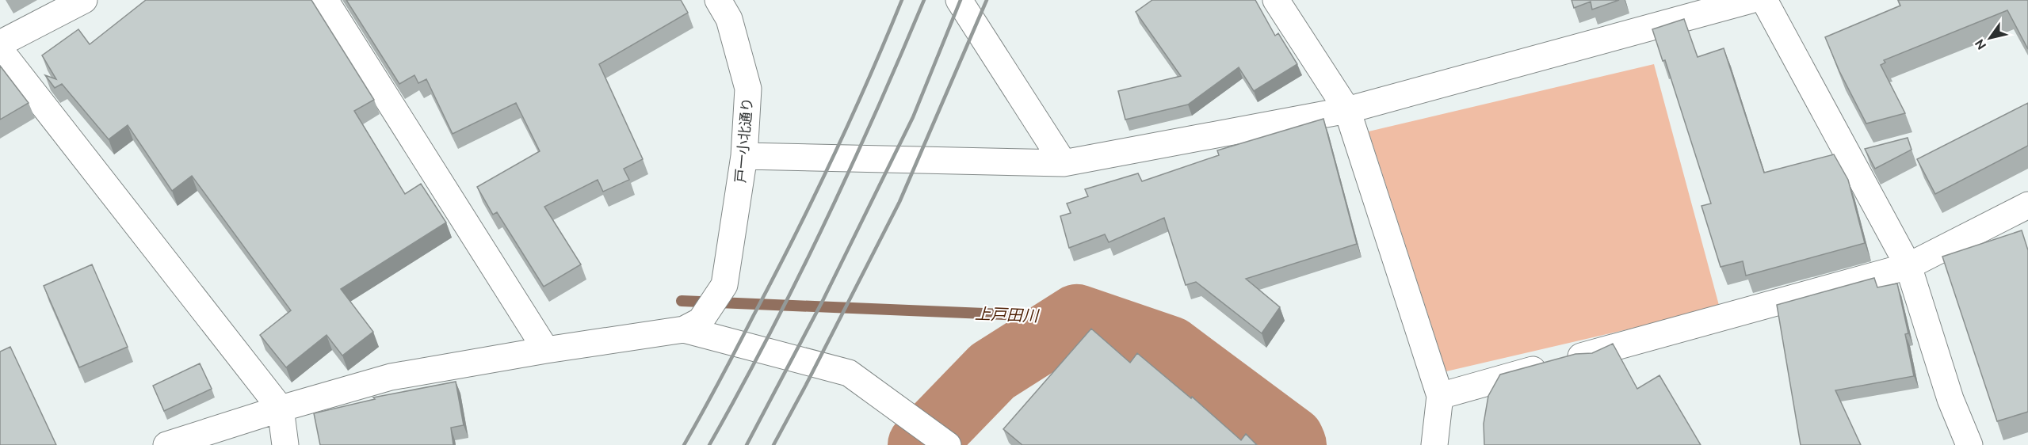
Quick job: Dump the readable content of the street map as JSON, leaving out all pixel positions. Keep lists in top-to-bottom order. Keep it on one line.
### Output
{"streets":{"street":["戸一小北通り"]},"water":["上戸田川"],"north":"bottom left"}
